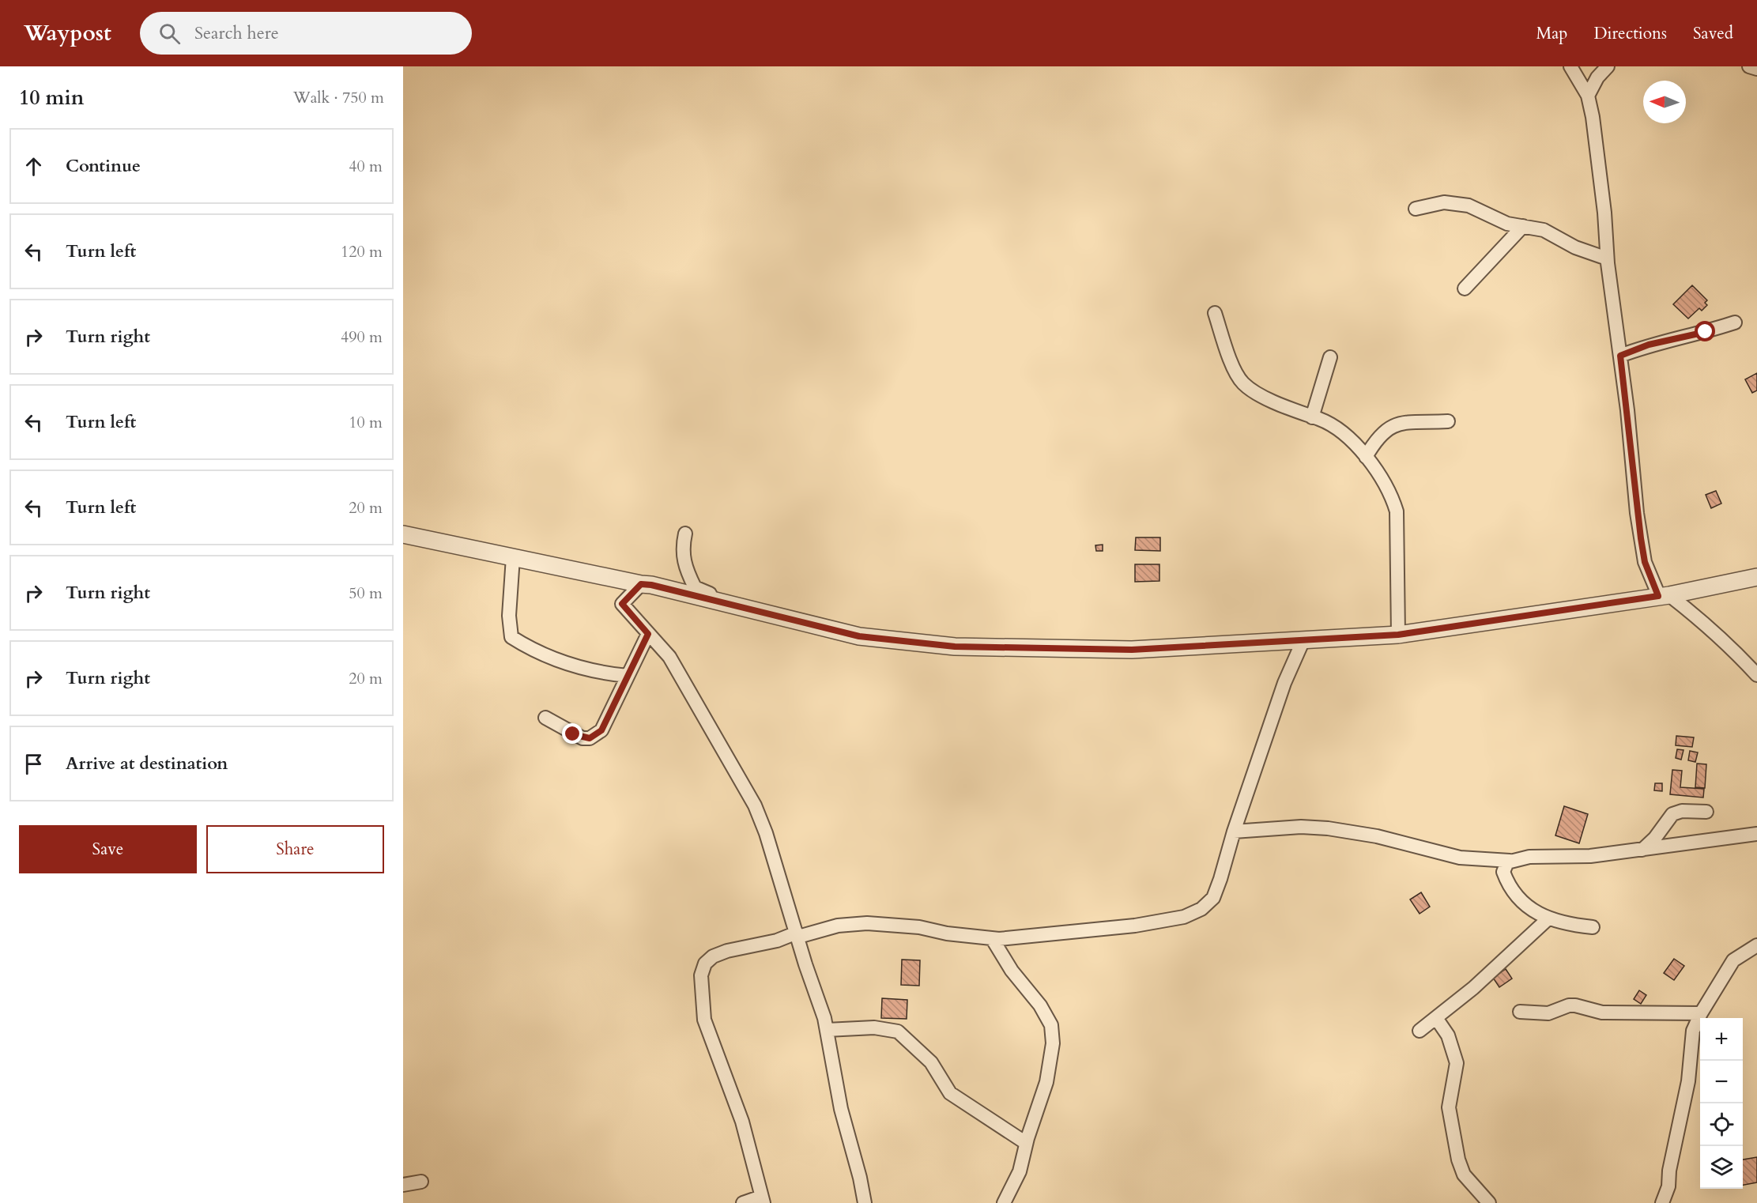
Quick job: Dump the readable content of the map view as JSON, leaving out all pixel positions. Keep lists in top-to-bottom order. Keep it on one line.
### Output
{"north":"left","page":{"header":"Waypost","search":"Search here","nav":["Map","Directions","Saved"],"heading":["10 min","Walk · 750 m"],"list":[["Continue","40 m"],["Turn left","120 m"],["Turn right","490 m"],["Turn left","10 m"],["Turn left","20 m"],["Turn right","50 m"],["Turn right","20 m"],"Arrive at destination"],"buttons":["Save","Share"],"map_buttons":["+","−"]}}
